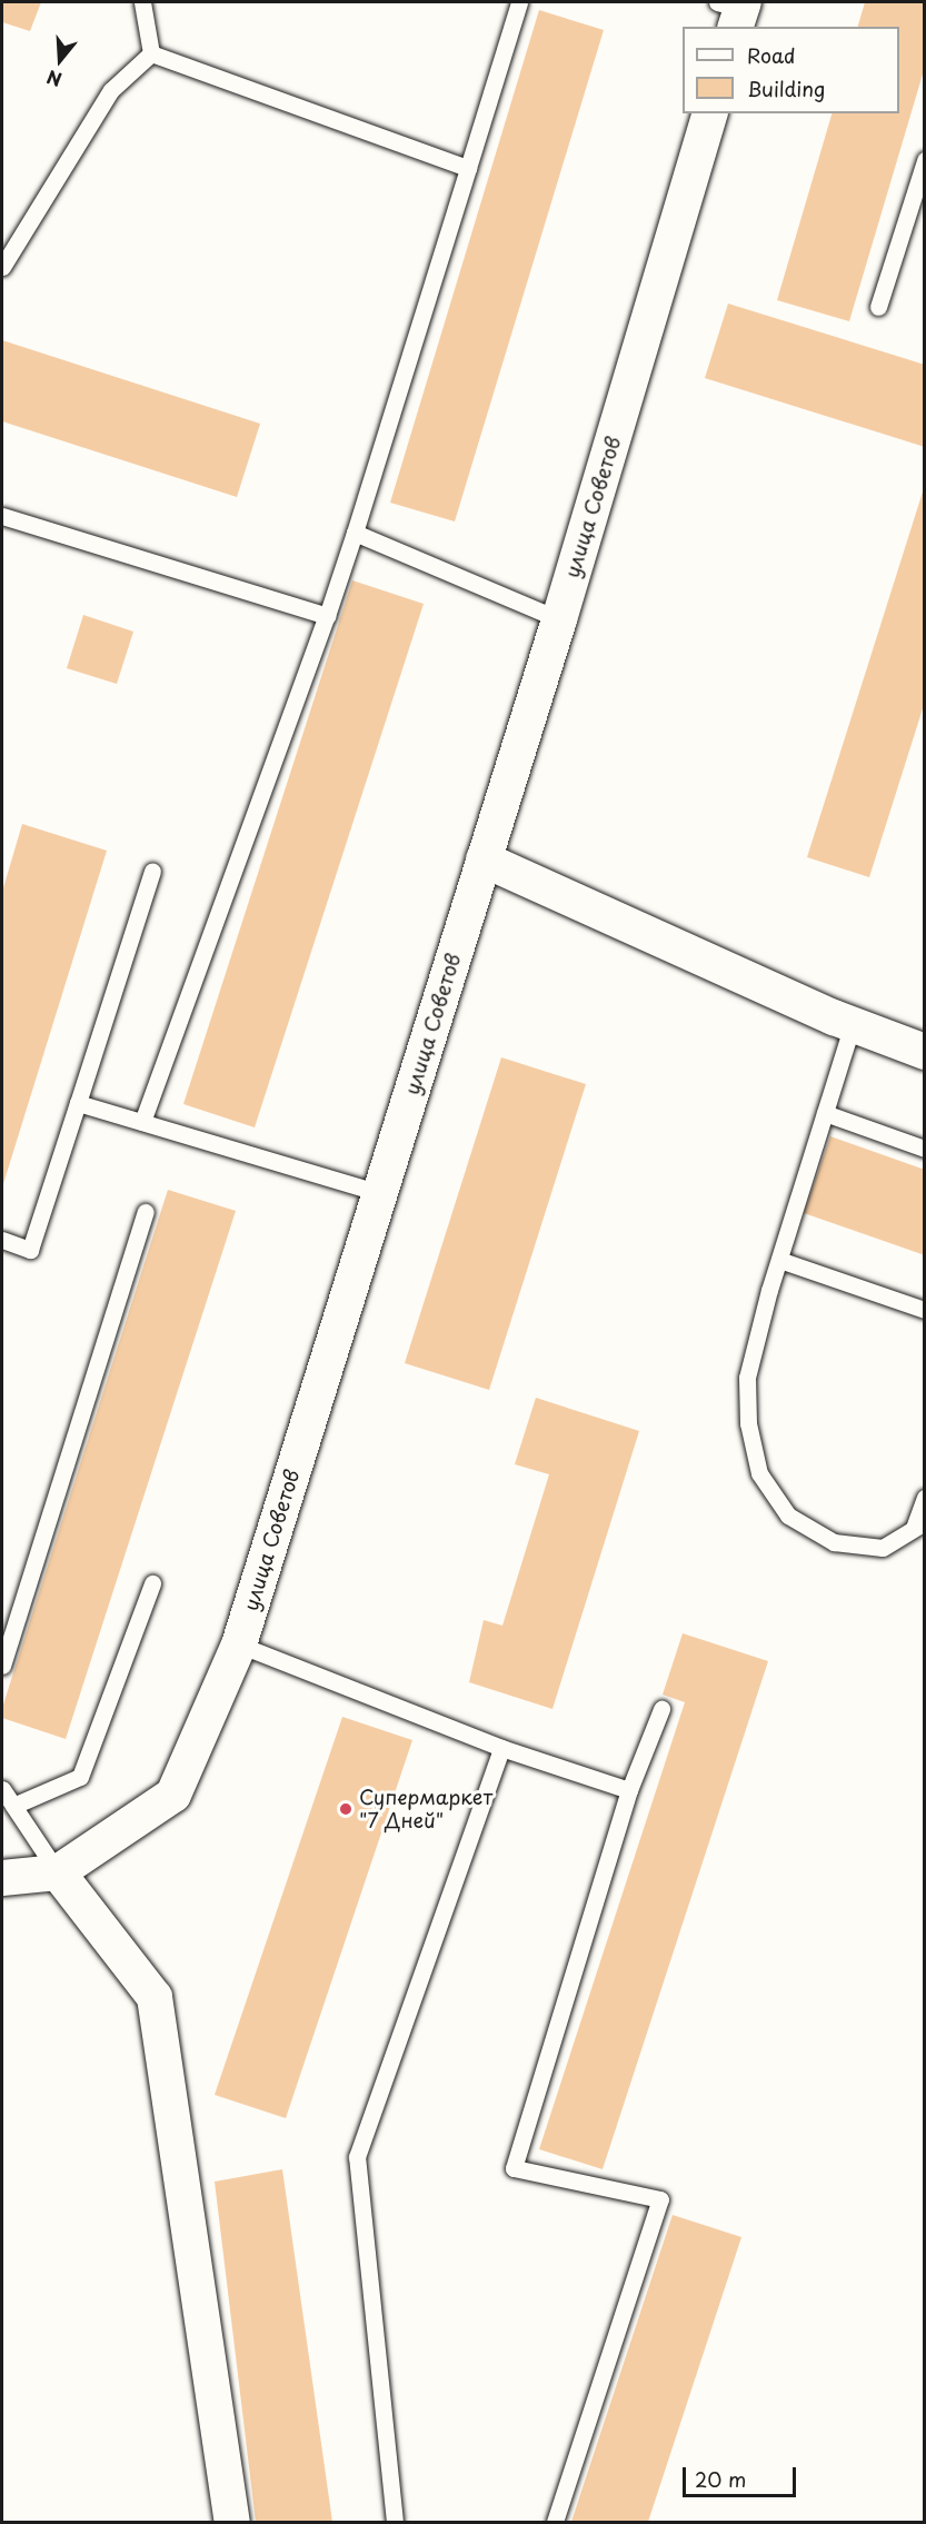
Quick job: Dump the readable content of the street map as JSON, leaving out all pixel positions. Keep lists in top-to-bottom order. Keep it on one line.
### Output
{"streets":{"street":["улица Советов"]},"places":["Супермаркет \"7 Дней\""],"legend":["Road","Building"],"scale_bar":"20 m","north":"bottom"}
